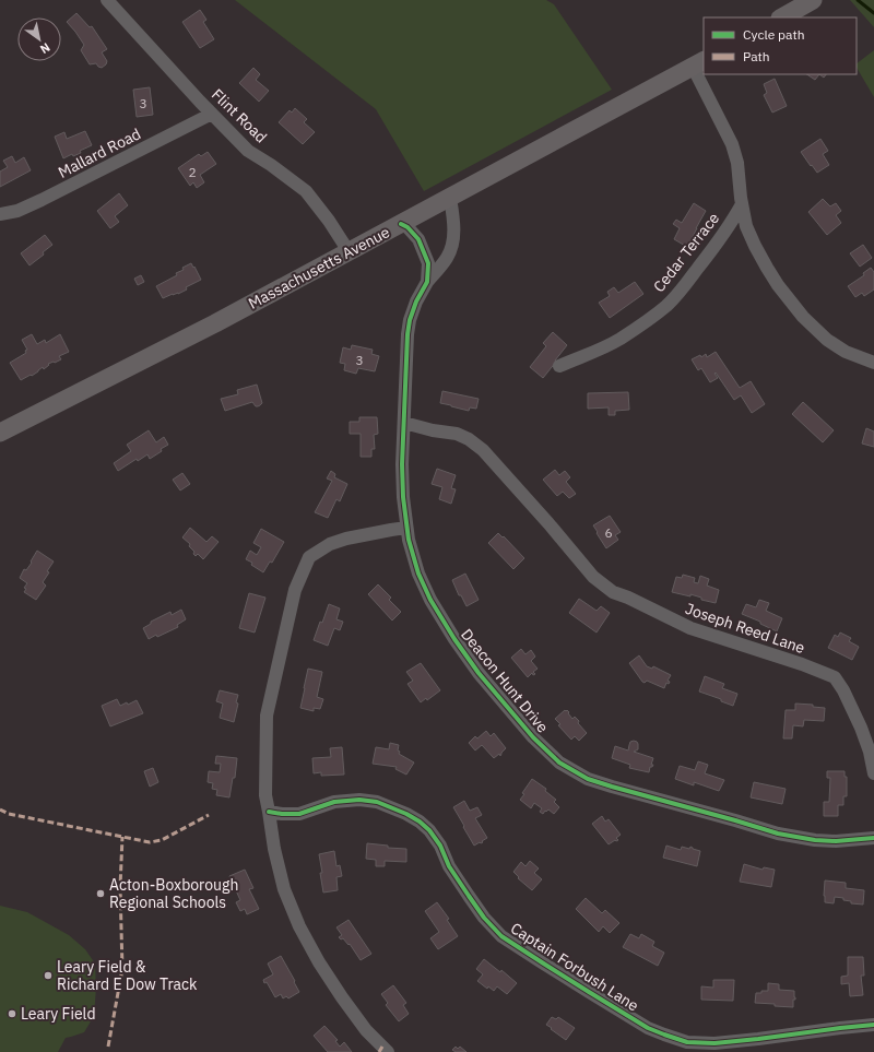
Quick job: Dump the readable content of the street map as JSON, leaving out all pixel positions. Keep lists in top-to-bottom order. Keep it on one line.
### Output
{"streets":{"main road":["Massachusetts Avenue"],"street":["Flint Road","Mallard Road","Cedar Terrace","Joseph Reed Lane","Deacon Hunt Drive","Captain Forbush Lane"]},"crossings":[["Flint Road","Mallard Road"],["Flint Road","Massachusetts Avenue"],["Massachusetts Avenue","Deacon Hunt Drive"],["Joseph Reed Lane","Deacon Hunt Drive"]],"places":["Acton-Boxborough Regional Schools","Leary Field & Richard E Dow Track","Leary Field"],"house_numbers":["3","2","3","6"],"legend":["Cycle path","Path"],"north":"bottom right"}
